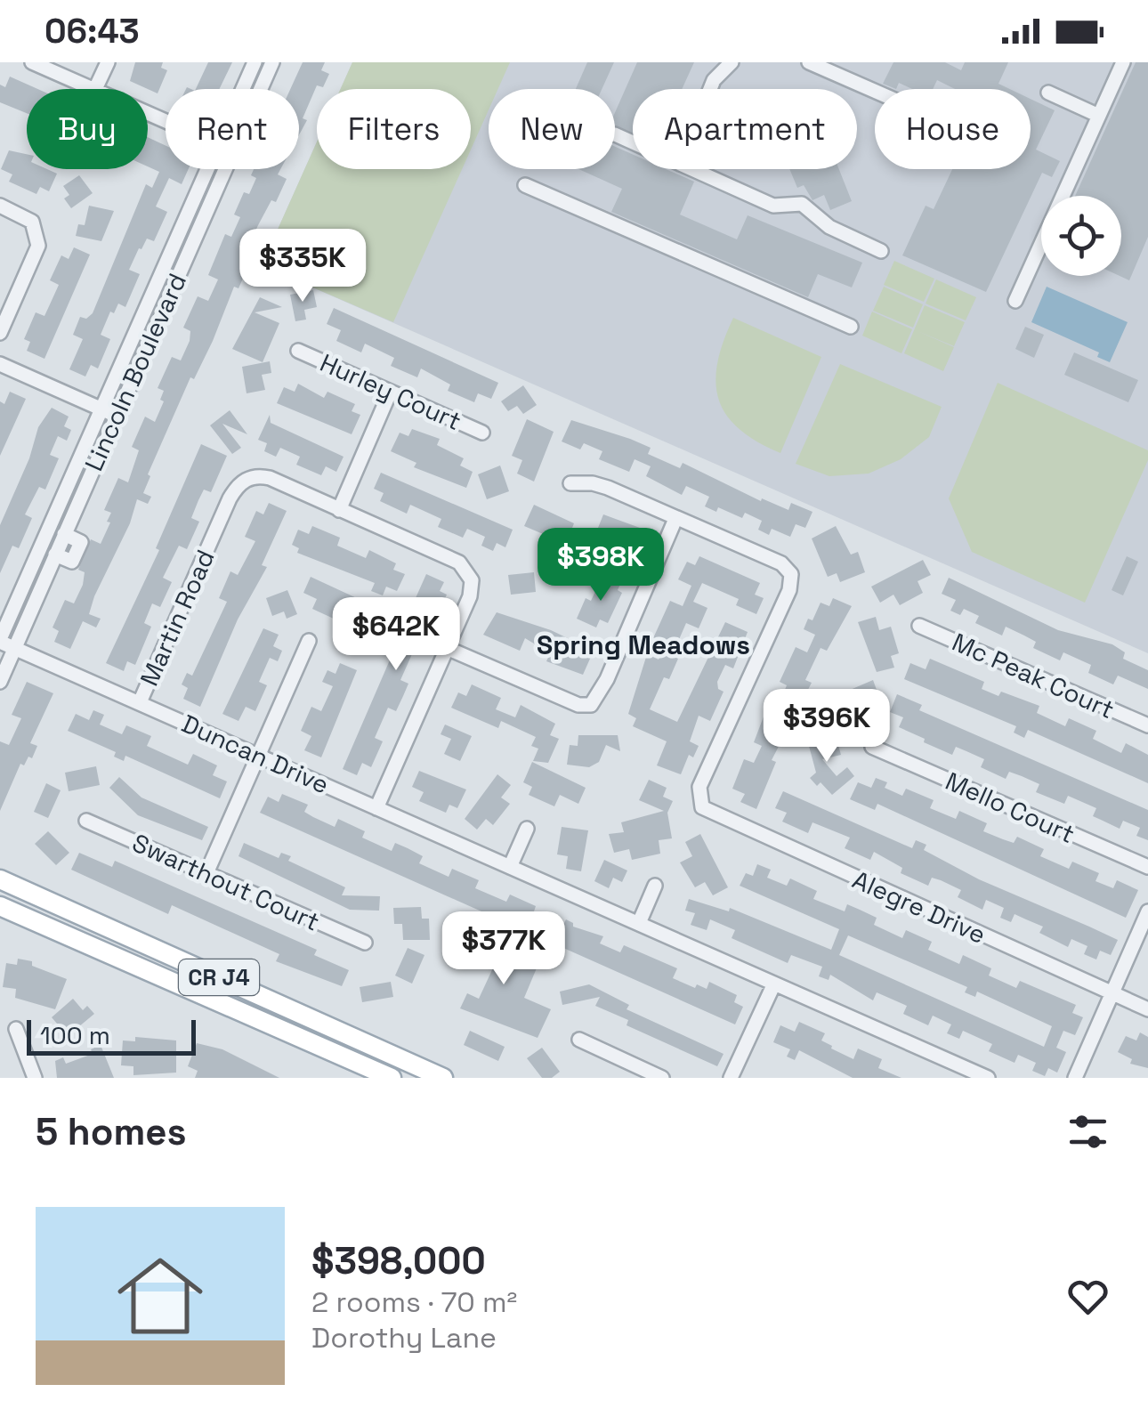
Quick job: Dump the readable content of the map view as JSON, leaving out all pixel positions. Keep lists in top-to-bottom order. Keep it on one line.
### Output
{"streets":{"main road":["CR J4"],"street":["Lincoln Boulevard","Hurley Court","Martin Road","Mc Peak Court","Duncan Drive","Mello Court","Swarthout Court","Alegre Drive"]},"crossings":[["Lincoln Boulevard","Duncan Drive"],["Martin Road","Duncan Drive"]],"districts":["Spring Meadows"],"scale_bar":"100 m","page":{"status":"06:43","chip":["Buy","Rent","Filters","New","Apartment","House"],"price":["$335K","$398K","$642K","$396K","$377K"],"scale":"100 m","heading":"5 homes","list":[{"name":"$398,000","note":"2 rooms · 70 m² · Dorothy Lane"}]}}
